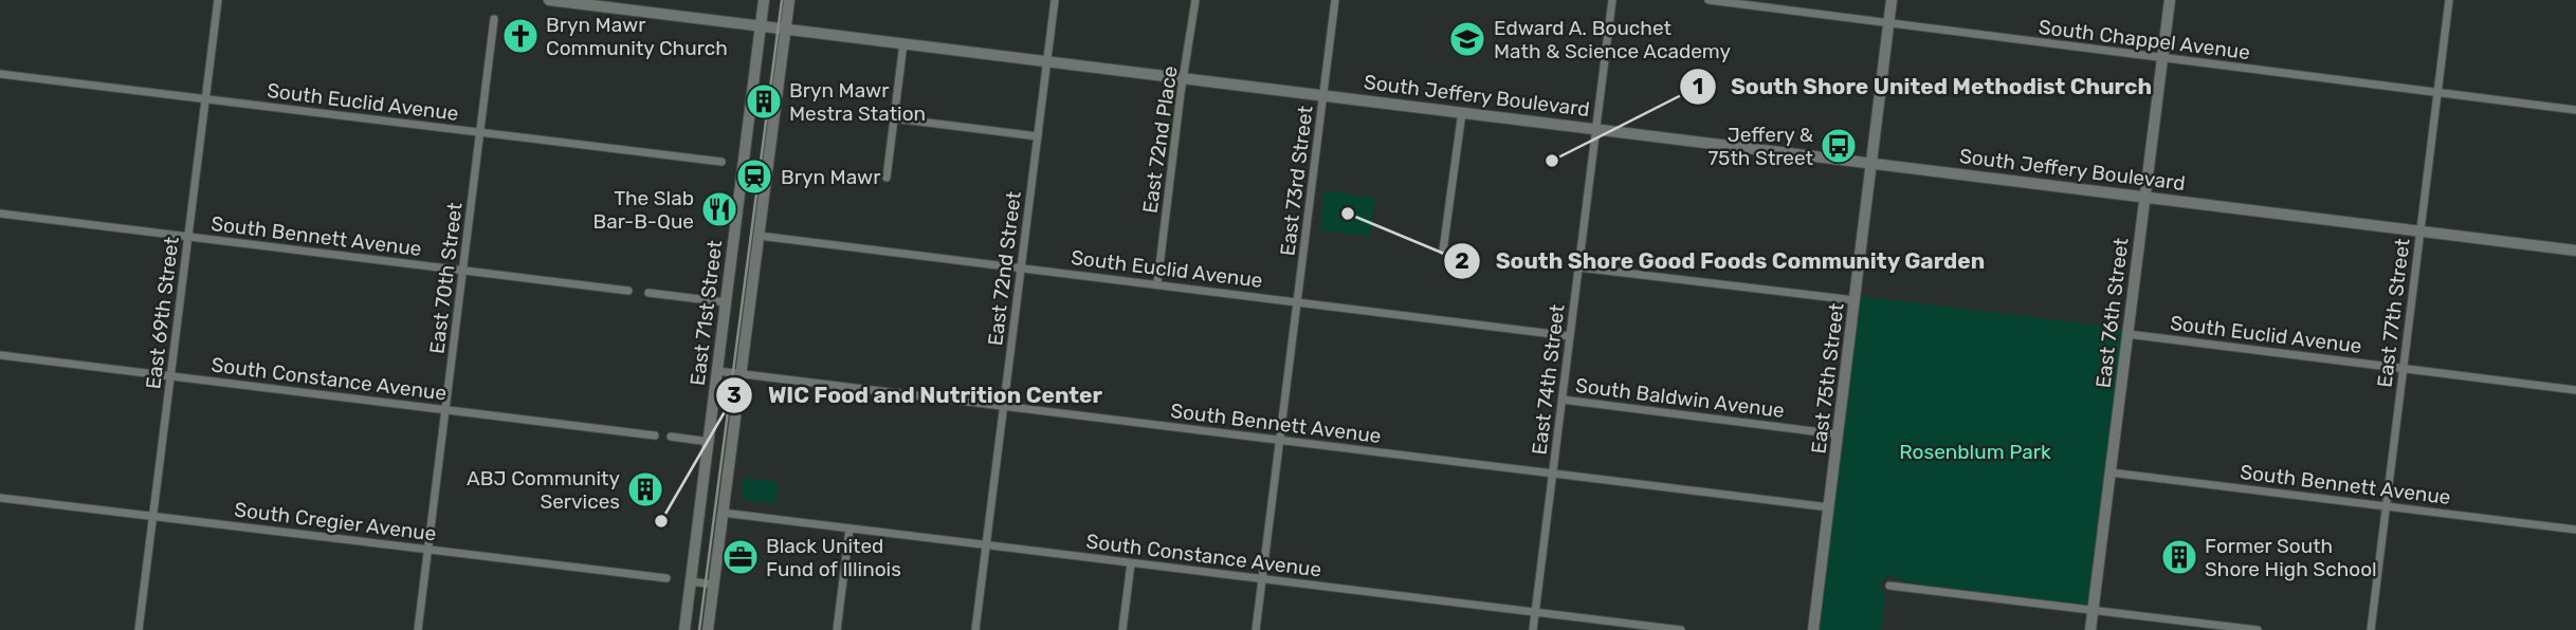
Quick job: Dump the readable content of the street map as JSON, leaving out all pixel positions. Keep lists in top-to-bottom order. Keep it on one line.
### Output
{"streets":{"street":["South Chappel Avenue","South Jeffery Boulevard","South Euclid Avenue","East 72nd Place","East 73rd Street","South Bennett Avenue","East 72nd Street","East 70th Street","East 69th Street","East 71st Street","East 76th Street","East 77th Street","South Constance Avenue","East 75th Street","East 74th Street","South Baldwin Avenue","South Cregier Avenue"]},"crossings":[["South Chappel Avenue","East 76th Street"],["South Chappel Avenue","East 77th Street"],["South Chappel Avenue","East 75th Street"],["South Jeffery Boulevard","East 72nd Place"],["South Jeffery Boulevard","East 73rd Street"],["South Jeffery Boulevard","East 72nd Street"],["South Jeffery Boulevard","East 71st Street"],["South Jeffery Boulevard","East 76th Street"],["South Jeffery Boulevard","East 77th Street"],["South Jeffery Boulevard","East 75th Street"],["South Jeffery Boulevard","East 74th Street"],["South Euclid Avenue","East 72nd Place"],["South Euclid Avenue","East 73rd Street"],["South Euclid Avenue","East 72nd Street"],["South Euclid Avenue","East 70th Street"],["South Euclid Avenue","East 69th Street"],["South Euclid Avenue","East 71st Street"],["South Euclid Avenue","East 76th Street"],["South Euclid Avenue","East 77th Street"],["South Euclid Avenue","East 74th Street"],["East 73rd Street","South Bennett Avenue"],["East 73rd Street","South Constance Avenue"],["South Bennett Avenue","East 72nd Street"],["South Bennett Avenue","East 70th Street"],["South Bennett Avenue","East 69th Street"],["South Bennett Avenue","East 71st Street"],["South Bennett Avenue","East 76th Street"],["South Bennett Avenue","East 77th Street"],["South Bennett Avenue","East 75th Street"],["South Bennett Avenue","East 74th Street"],["East 72nd Street","South Constance Avenue"],["East 70th Street","South Constance Avenue"],["East 70th Street","South Cregier Avenue"],["East 69th Street","South Constance Avenue"],["East 69th Street","South Cregier Avenue"],["East 71st Street","South Constance Avenue"],["South Constance Avenue","East 74th Street"],["East 75th Street","South Baldwin Avenue"],["East 74th Street","South Baldwin Avenue"]],"parks":["Rosenblum Park"],"places":{"church":["Bryn Mawr Community Church"],"school or university":["Edward A. Bouchet Math & Science Academy"],"building":["Bryn Mawr Mestra Station","ABJ Community Services","Former South Shore High School"],"bus stop":["Jeffery & 75th Street"],"other":["South Shore United Methodist Church","South Shore Good Foods Community Garden","WIC Food and Nutrition Center"],"station":["Bryn Mawr"],"restaurant":["The Slab Bar-B-Que"],"office":["Black United Fund of Illinois"]}}
